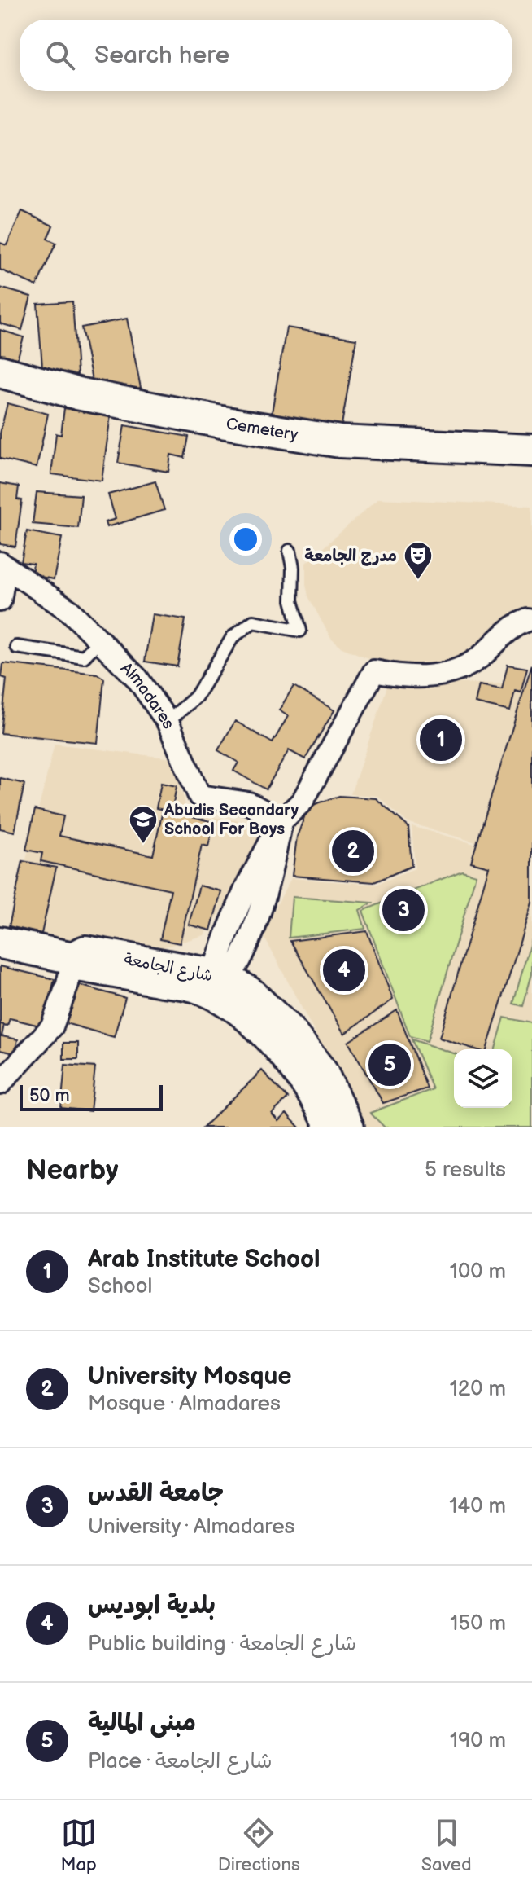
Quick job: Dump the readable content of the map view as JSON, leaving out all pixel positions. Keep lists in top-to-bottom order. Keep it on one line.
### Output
{"streets":{"main road":["Cemetery","شارع الجامعة"],"street":["Almadares"]},"places":{"theatre":["مدرج الجامعة"],"school or university":["Abudis Secondary School For Boys"]},"scale_bar":"50 m","page":{"search":"Search here","pins":["1","2","3","4","5"],"scale":"50 m","heading":["Nearby","5 results"],"list":[{"mark":"1","name":"Arab Institute School","note":"School","value":"100 m"},{"mark":"2","name":"University Mosque","note":"Mosque · Almadares","value":"120 m"},{"mark":"3","name":"جامعة القدس","note":"University · Almadares","value":"140 m"},{"mark":"4","name":"بلدية ابوديس","note":"Public building · شارع الجامعة","value":"150 m"},{"mark":"5","name":"مبنى المالية","note":"Place · شارع الجامعة","value":"190 m"}],"nav":["Map","Directions","Saved"]}}
